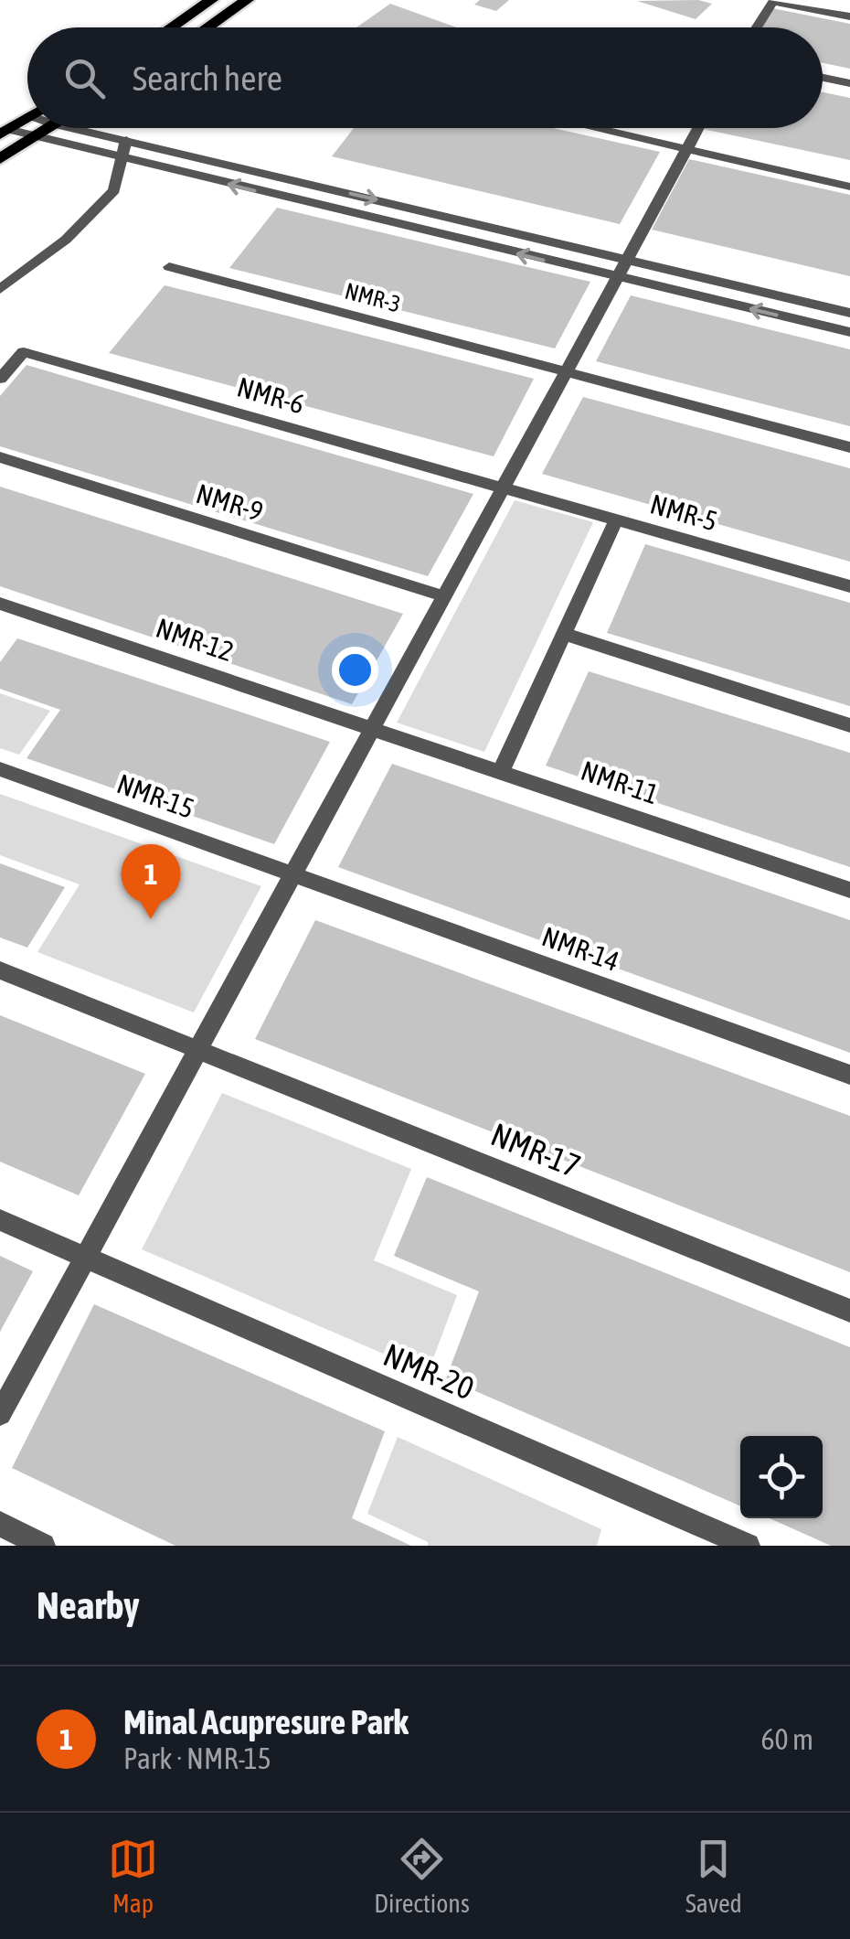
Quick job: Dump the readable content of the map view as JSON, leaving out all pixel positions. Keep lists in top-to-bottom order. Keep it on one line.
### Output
{"streets":{"street":["NMR-3","NMR-6","NMR-9","NMR-5","NMR-12","NMR-11","NMR-15","NMR-14","NMR-17","NMR-20"]},"crossings":[["NMR-6","NMR-5"],["NMR-12","NMR-11"],["NMR-15","NMR-14"]],"page":{"search":"Search here","pins":"1","heading":"Nearby","list":[{"mark":"1","name":"Minal Acupresure Park","note":"Park · NMR-15","value":"60 m"}],"nav":["Map","Directions","Saved"]}}
